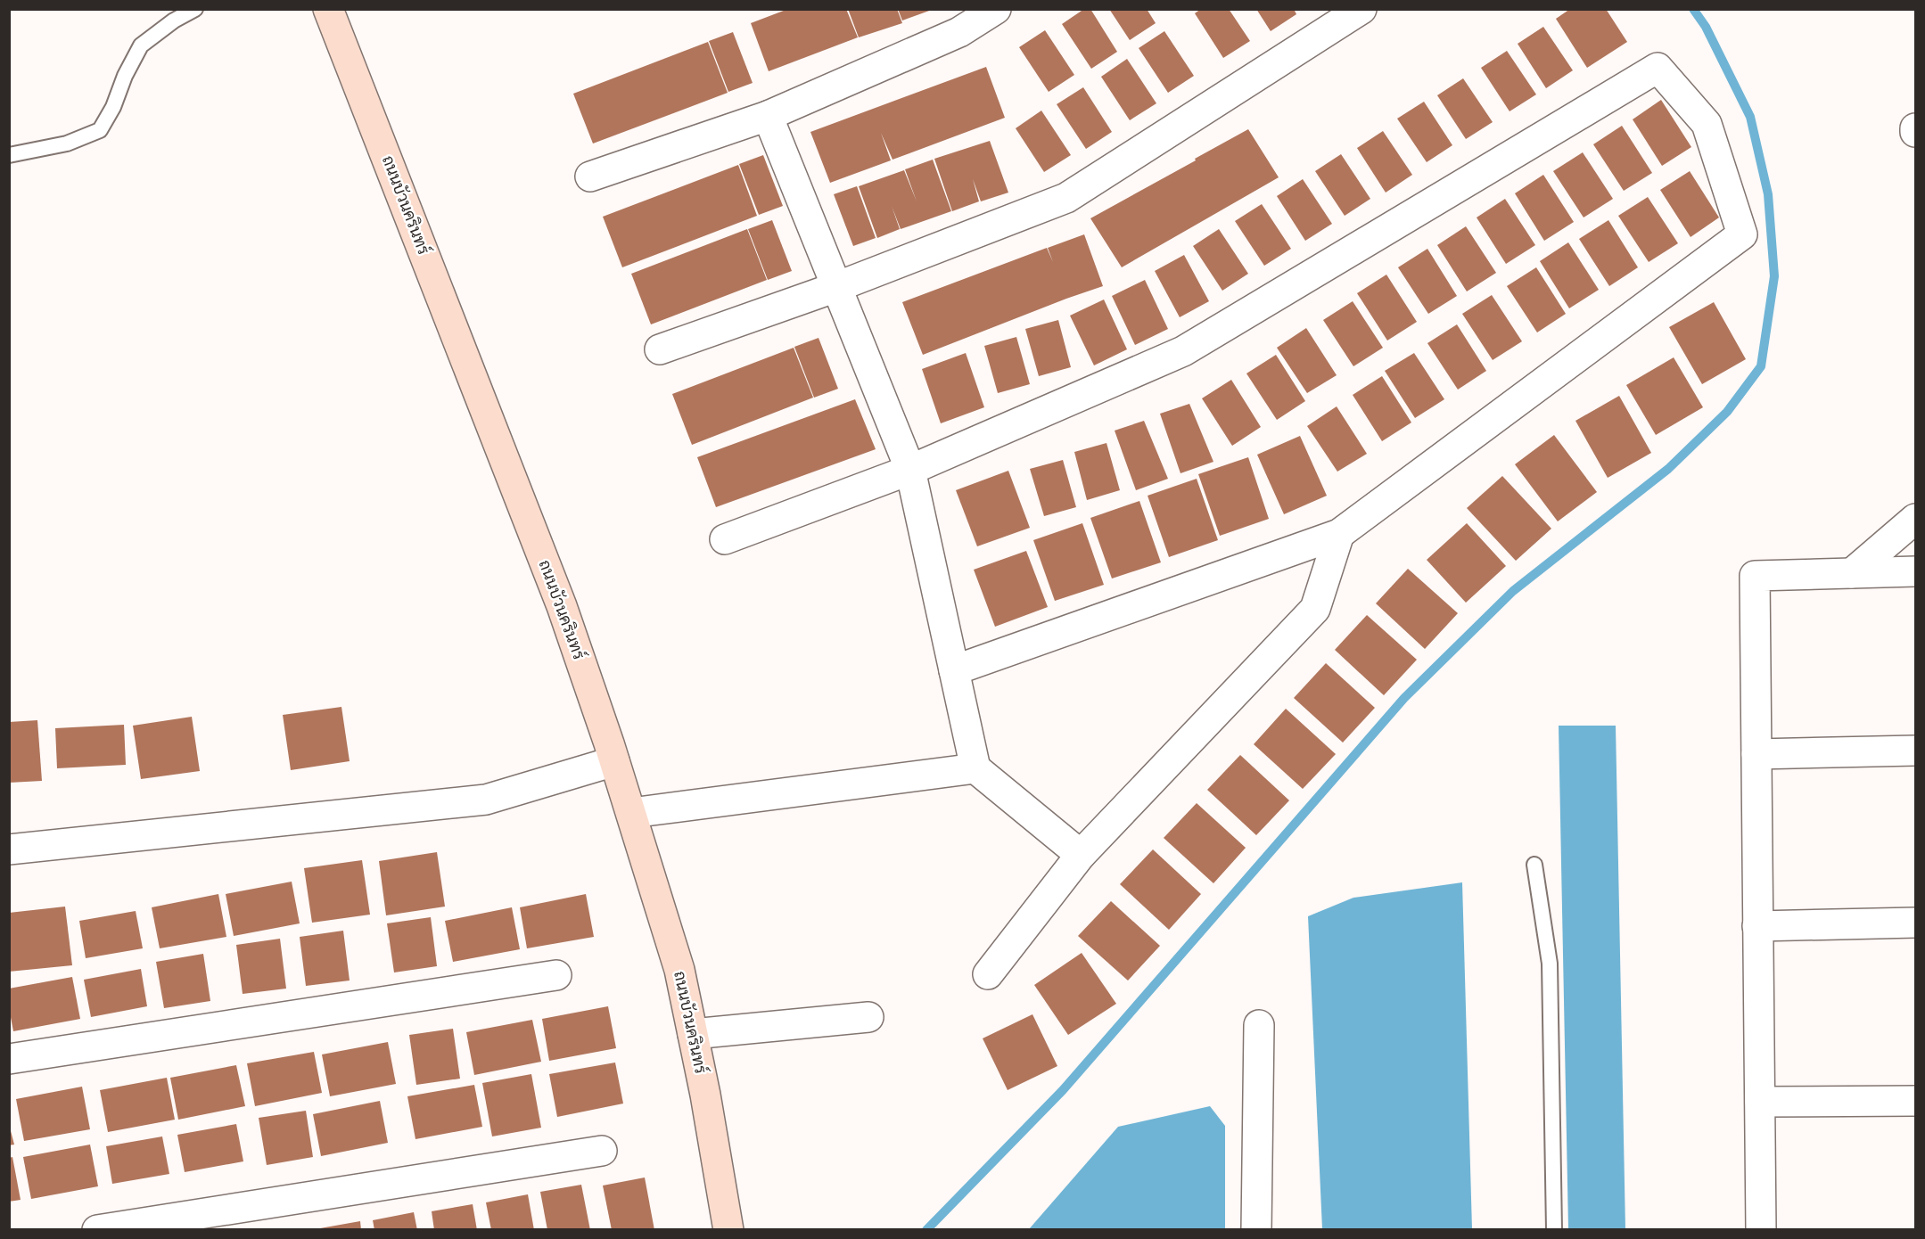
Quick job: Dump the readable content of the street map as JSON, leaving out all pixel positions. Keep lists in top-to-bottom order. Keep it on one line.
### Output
{"streets":{"street":["ถนนบัวนครินทร์"]}}
